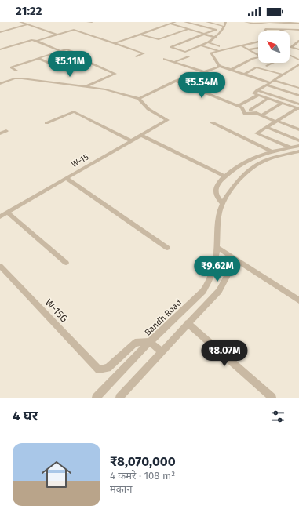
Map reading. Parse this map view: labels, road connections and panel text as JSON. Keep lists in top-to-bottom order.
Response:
{
  "streets": {
    "street": ["W-15", "W-15G", "Bandh Road"]
  },
  "crossings": [
    ["W-15G", "Bandh Road"]
  ],
  "north": "top left",
  "page": {
    "status": "21:22",
    "price": [
      "₹5.11M",
      "₹5.54M",
      "₹9.62M",
      "₹8.07M"
    ],
    "heading": "4 घर",
    "list": [
      {
        "name": "₹8,070,000",
        "note": "4 कमरे · 108 m² · मकान"
      }
    ]
  }
}
